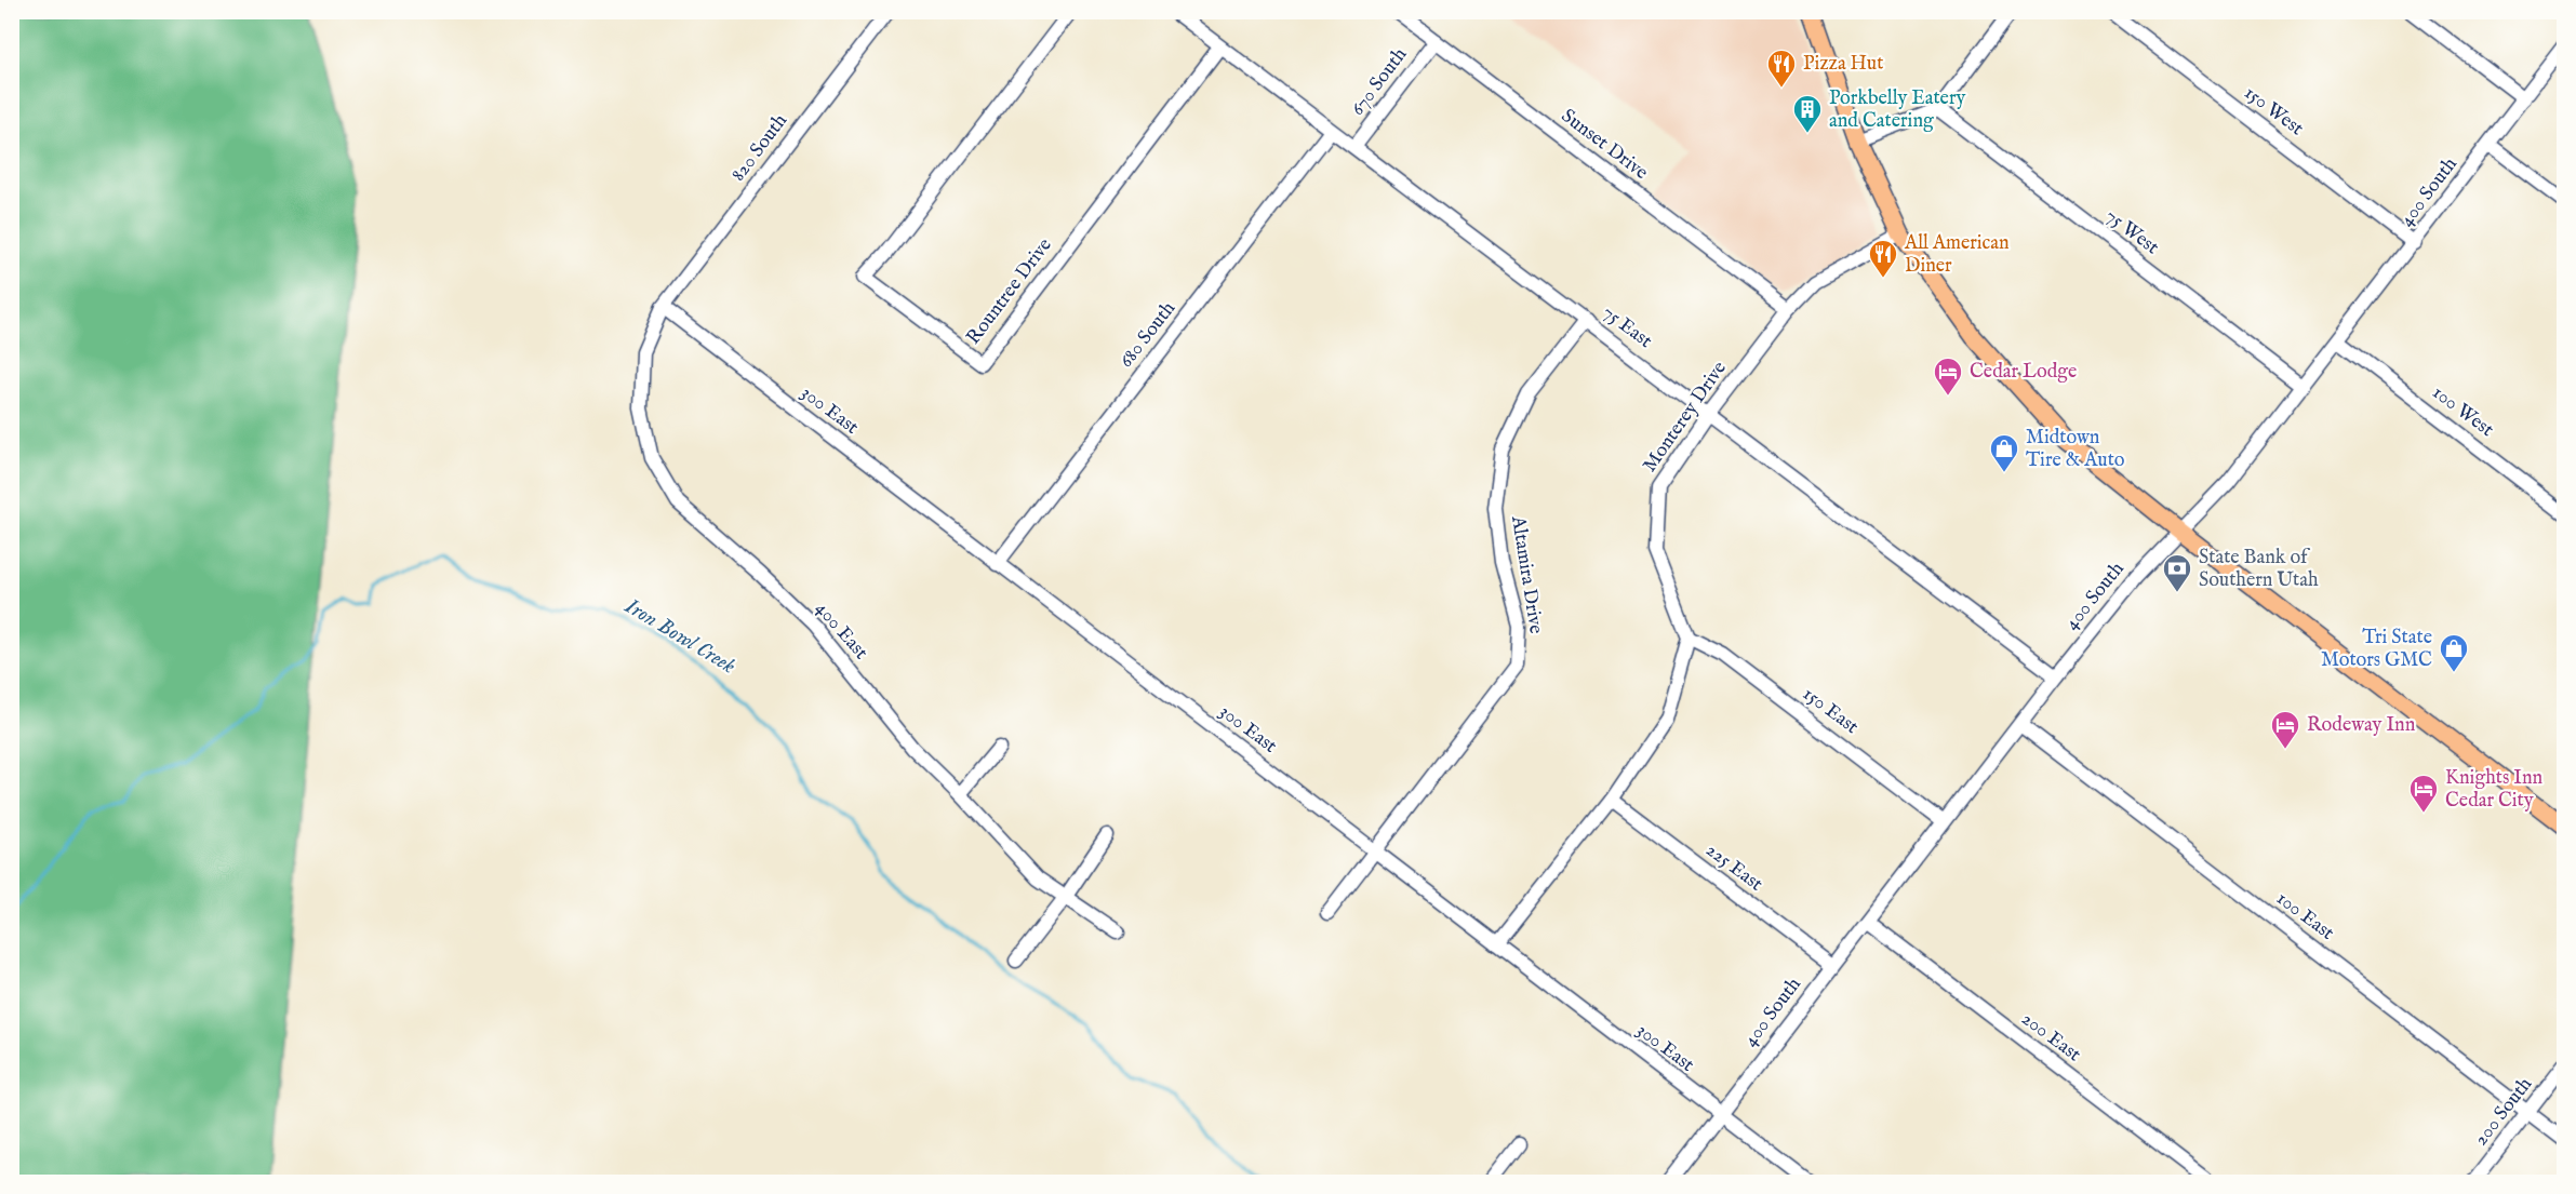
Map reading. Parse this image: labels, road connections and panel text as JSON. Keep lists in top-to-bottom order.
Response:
{
  "streets": {
    "street": [
      "670 South",
      "150 West",
      "Sunset Drive",
      "820 South",
      "400 South",
      "75 West",
      "Rountree Drive",
      "75 East",
      "680 South",
      "300 East",
      "100 West",
      "Monterey Drive",
      "Altamira Drive",
      "400 East",
      "150 East",
      "225 East",
      "100 East",
      "200 East",
      "200 South"
    ]
  },
  "crossings": [
    ["670 South", "Sunset Drive"],
    ["670 South", "75 East"],
    ["150 West", "400 South"],
    ["Sunset Drive", "Monterey Drive"],
    ["820 South", "300 East"],
    ["820 South", "400 East"],
    ["400 South", "75 West"],
    ["400 South", "75 East"],
    ["400 South", "300 East"],
    ["400 South", "100 West"],
    ["400 South", "150 East"],
    ["400 South", "225 East"],
    ["400 South", "100 East"],
    ["400 South", "200 East"],
    ["Rountree Drive", "75 East"],
    ["75 East", "680 South"],
    ["75 East", "Monterey Drive"],
    ["75 East", "Altamira Drive"],
    ["680 South", "300 East"],
    ["300 East", "Altamira Drive"],
    ["300 East", "400 East"],
    ["Monterey Drive", "150 East"],
    ["100 East", "200 South"]
  ],
  "water": ["Iron Bowl Creek"],
  "places": {
    "restaurant": ["Pizza Hut", "All American Diner"],
    "building": ["Porkbelly Eatery and Catering"],
    "hotel": ["Cedar Lodge", "Rodeway Inn", "Knights Inn Cedar City"],
    "shop": ["Midtown Tire & Auto", "Tri State Motors GMC"],
    "bank": ["State Bank of Southern Utah"]
  }
}
